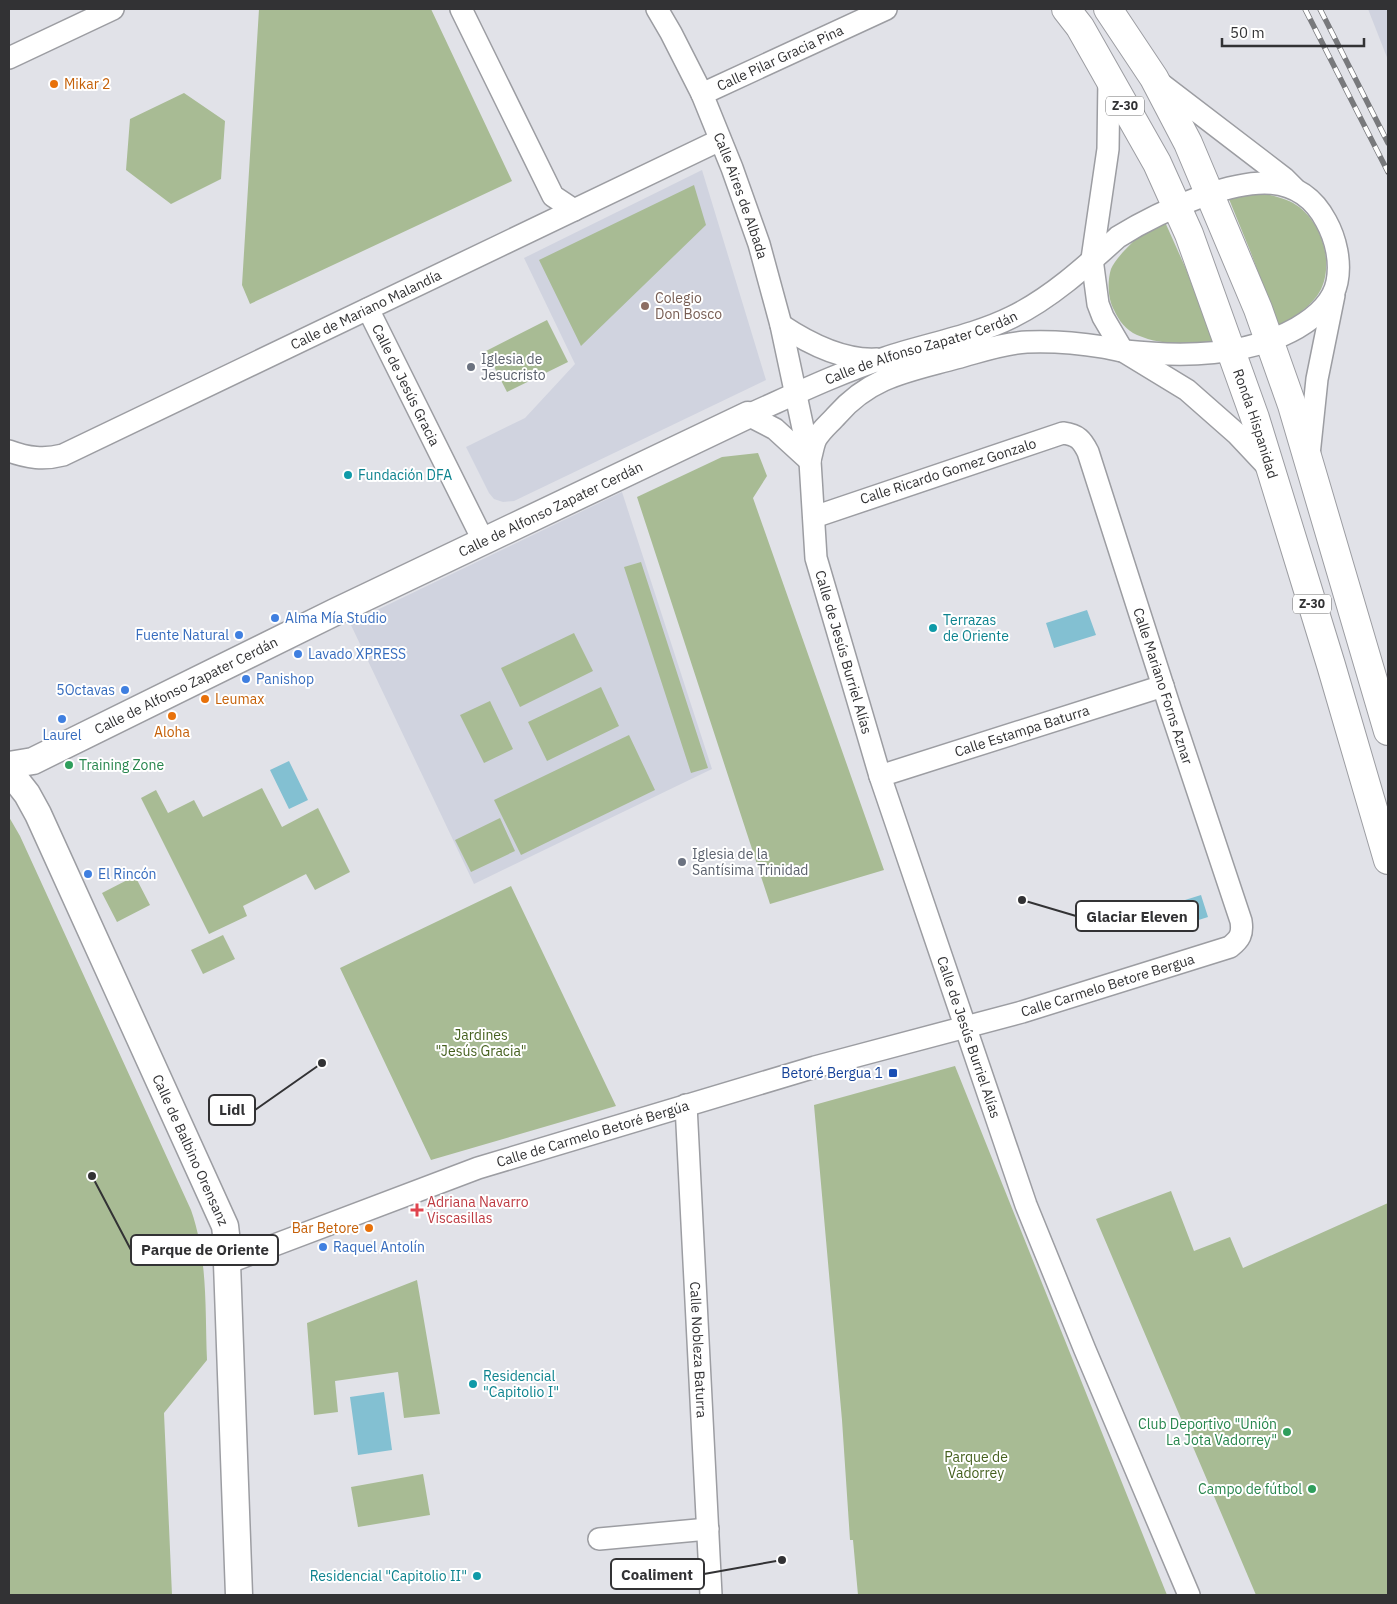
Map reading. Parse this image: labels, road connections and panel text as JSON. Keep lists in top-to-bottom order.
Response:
{
  "streets": {
    "highway": ["Z-30", "Ronda Hispanidad"],
    "street": [
      "Calle Pilar Gracia Pina",
      "Calle Aires de Albada",
      "Calle de Mariano Malandía",
      "Calle de Alfonso Zapater Cerdán",
      "Calle de Jesús Gracia",
      "Calle Ricardo Gomez Gonzalo",
      "Calle de Jesús Burriel Alías",
      "Calle Mariano Forns Aznar",
      "Calle Estampa Baturra",
      "Calle Carmelo Betore Bergua",
      "Calle de Carmelo Betoré Bergúa",
      "Calle de Balbino Orensanz",
      "Calle Nobleza Baturra"
    ]
  },
  "crossings": [
    ["Calle Pilar Gracia Pina", "Calle Aires de Albada"],
    ["Z-30", "Calle de Alfonso Zapater Cerdán"],
    ["Calle Aires de Albada", "Calle de Mariano Malandía"],
    ["Calle Aires de Albada", "Calle de Alfonso Zapater Cerdán"],
    ["Calle Aires de Albada", "Calle de Jesús Burriel Alías"],
    ["Calle de Mariano Malandía", "Calle de Jesús Gracia"],
    ["Calle de Alfonso Zapater Cerdán", "Calle de Jesús Gracia"],
    ["Calle de Alfonso Zapater Cerdán", "Ronda Hispanidad"],
    ["Calle de Alfonso Zapater Cerdán", "Calle de Jesús Burriel Alías"],
    ["Calle Ricardo Gomez Gonzalo", "Calle de Jesús Burriel Alías"],
    ["Calle Ricardo Gomez Gonzalo", "Calle Mariano Forns Aznar"],
    ["Calle de Jesús Burriel Alías", "Calle Estampa Baturra"],
    ["Calle de Jesús Burriel Alías", "Calle Carmelo Betore Bergua"],
    ["Calle de Jesús Burriel Alías", "Calle de Carmelo Betoré Bergúa"],
    ["Calle Mariano Forns Aznar", "Calle Estampa Baturra"],
    ["Calle Mariano Forns Aznar", "Calle Carmelo Betore Bergua"],
    ["Calle Carmelo Betore Bergua", "Calle de Carmelo Betoré Bergúa"],
    ["Calle de Carmelo Betoré Bergúa", "Calle de Balbino Orensanz"],
    ["Calle de Carmelo Betoré Bergúa", "Calle Nobleza Baturra"]
  ],
  "parks": ["Jardines \"Jesús Gracia\"", "Parque de Vadorrey"],
  "places": {
    "other": [
      "Mikar 2",
      "Colegio Don Bosco",
      "Iglesia de Jesucristo",
      "Fundación DFA",
      "Alma Mía Studio",
      "Terrazas de Oriente",
      "Fuente Natural",
      "Lavado XPRESS",
      "Panishop",
      "5Octavas",
      "Leumax",
      "Aloha",
      "Laurel",
      "Training Zone",
      "Iglesia de la Santísima Trinidad",
      "El Rincón",
      "Glaciar Eleven",
      "Lidl",
      "Parque de Oriente",
      "Bar Betore",
      "Raquel Antolín",
      "Residencial \"Capitolio I\"",
      "Club Deportivo \"Unión La Jota Vadorrey\"",
      "Campo de fútbol",
      "Coaliment",
      "Residencial \"Capitolio II\""
    ],
    "transit": ["Betoré Bergua 1"],
    "health": ["Adriana Navarro Viscasillas"]
  },
  "scale_bar": "50 m"
}
